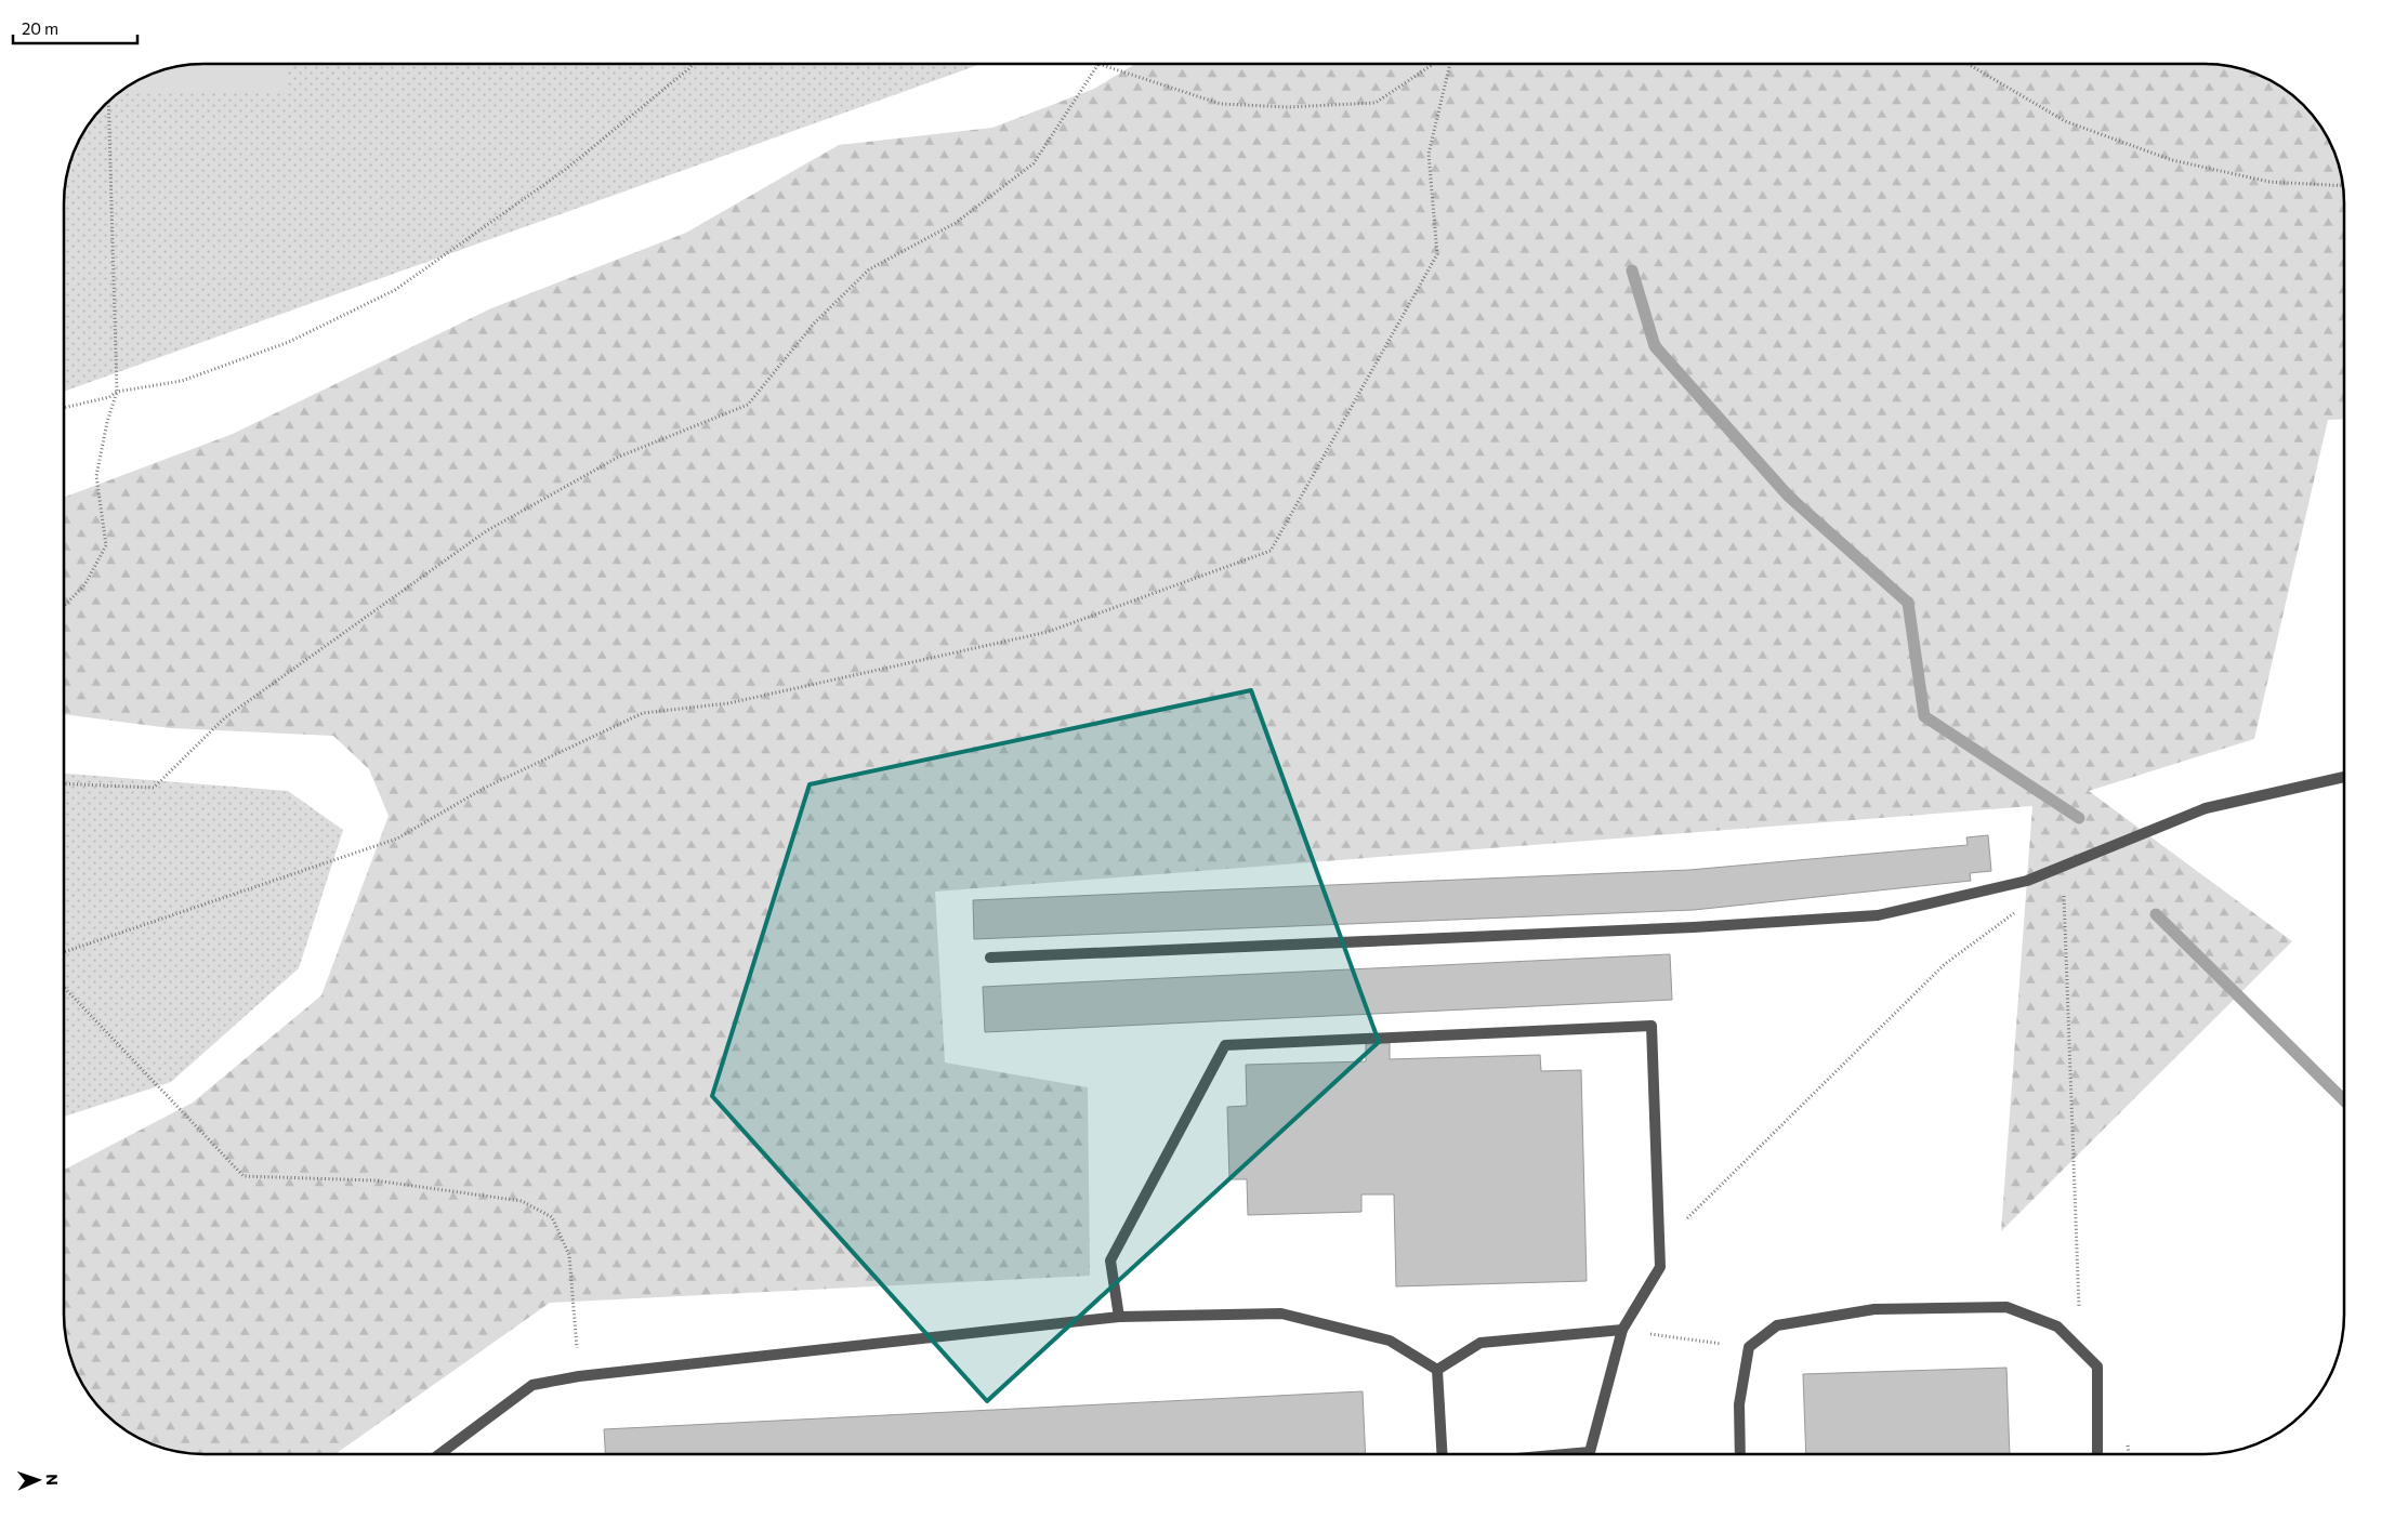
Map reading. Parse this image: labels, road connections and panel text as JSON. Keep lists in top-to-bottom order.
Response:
{
  "scale_bar": "20 m",
  "north": "right"
}
